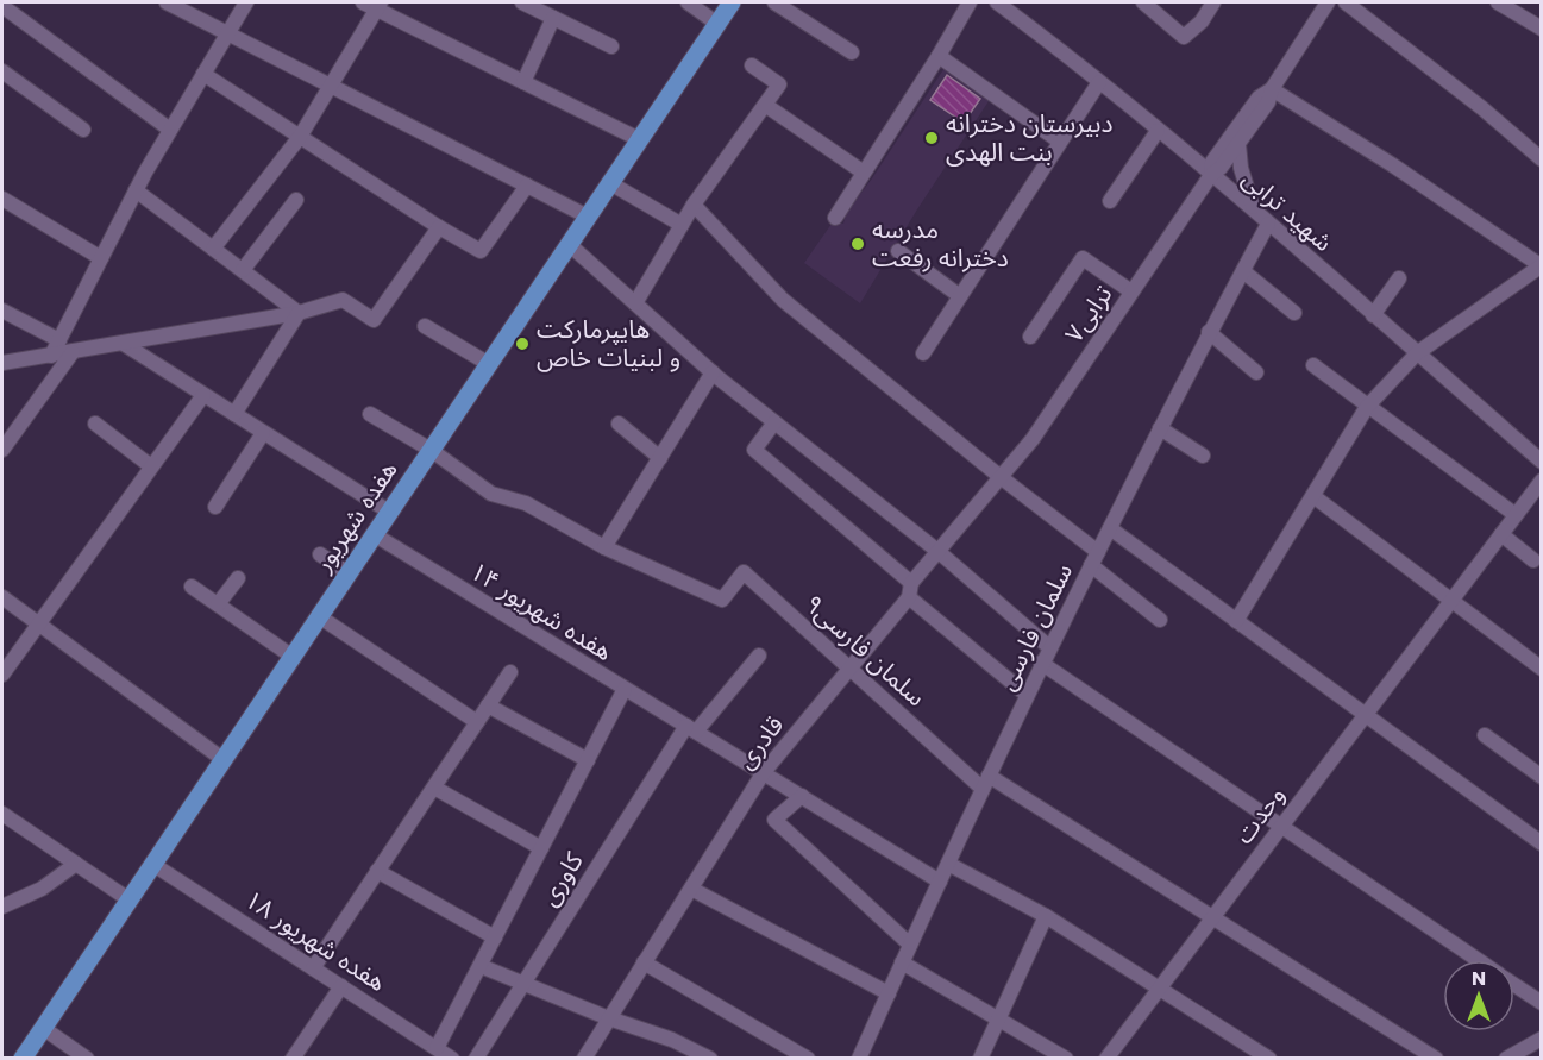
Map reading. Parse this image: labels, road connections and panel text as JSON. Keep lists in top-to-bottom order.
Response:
{
  "streets": {
    "main road": ["هفده شهریور"],
    "street": [
      "شهید ترابی",
      "ترابی۷",
      "هفده شهریور ۱۴",
      "سلمان فارسی",
      "سلمان فارسی۹",
      "قادری",
      "وحدت",
      "کاوری",
      "هفده شهریور ۱۸"
    ]
  },
  "crossings": [
    ["شهید ترابی", "ترابی۷"],
    ["شهید ترابی", "سلمان فارسی"],
    ["ترابی۷", "قادری"],
    ["هفده شهریور", "هفده شهریور ۱۴"],
    ["هفده شهریور", "هفده شهریور ۱۸"],
    ["هفده شهریور ۱۴", "سلمان فارسی"],
    ["هفده شهریور ۱۴", "قادری"],
    ["هفده شهریور ۱۴", "کاوری"],
    ["سلمان فارسی", "سلمان فارسی۹"],
    ["سلمان فارسی۹", "قادری"],
    ["سلمان فارسی۹", "وحدت"]
  ],
  "places": ["دبیرستان دخترانه بنت الهدی", "مدرسه دخترانه رفعت", "هایپرمارکت و لبنیات خاص"],
  "north": "top"
}
